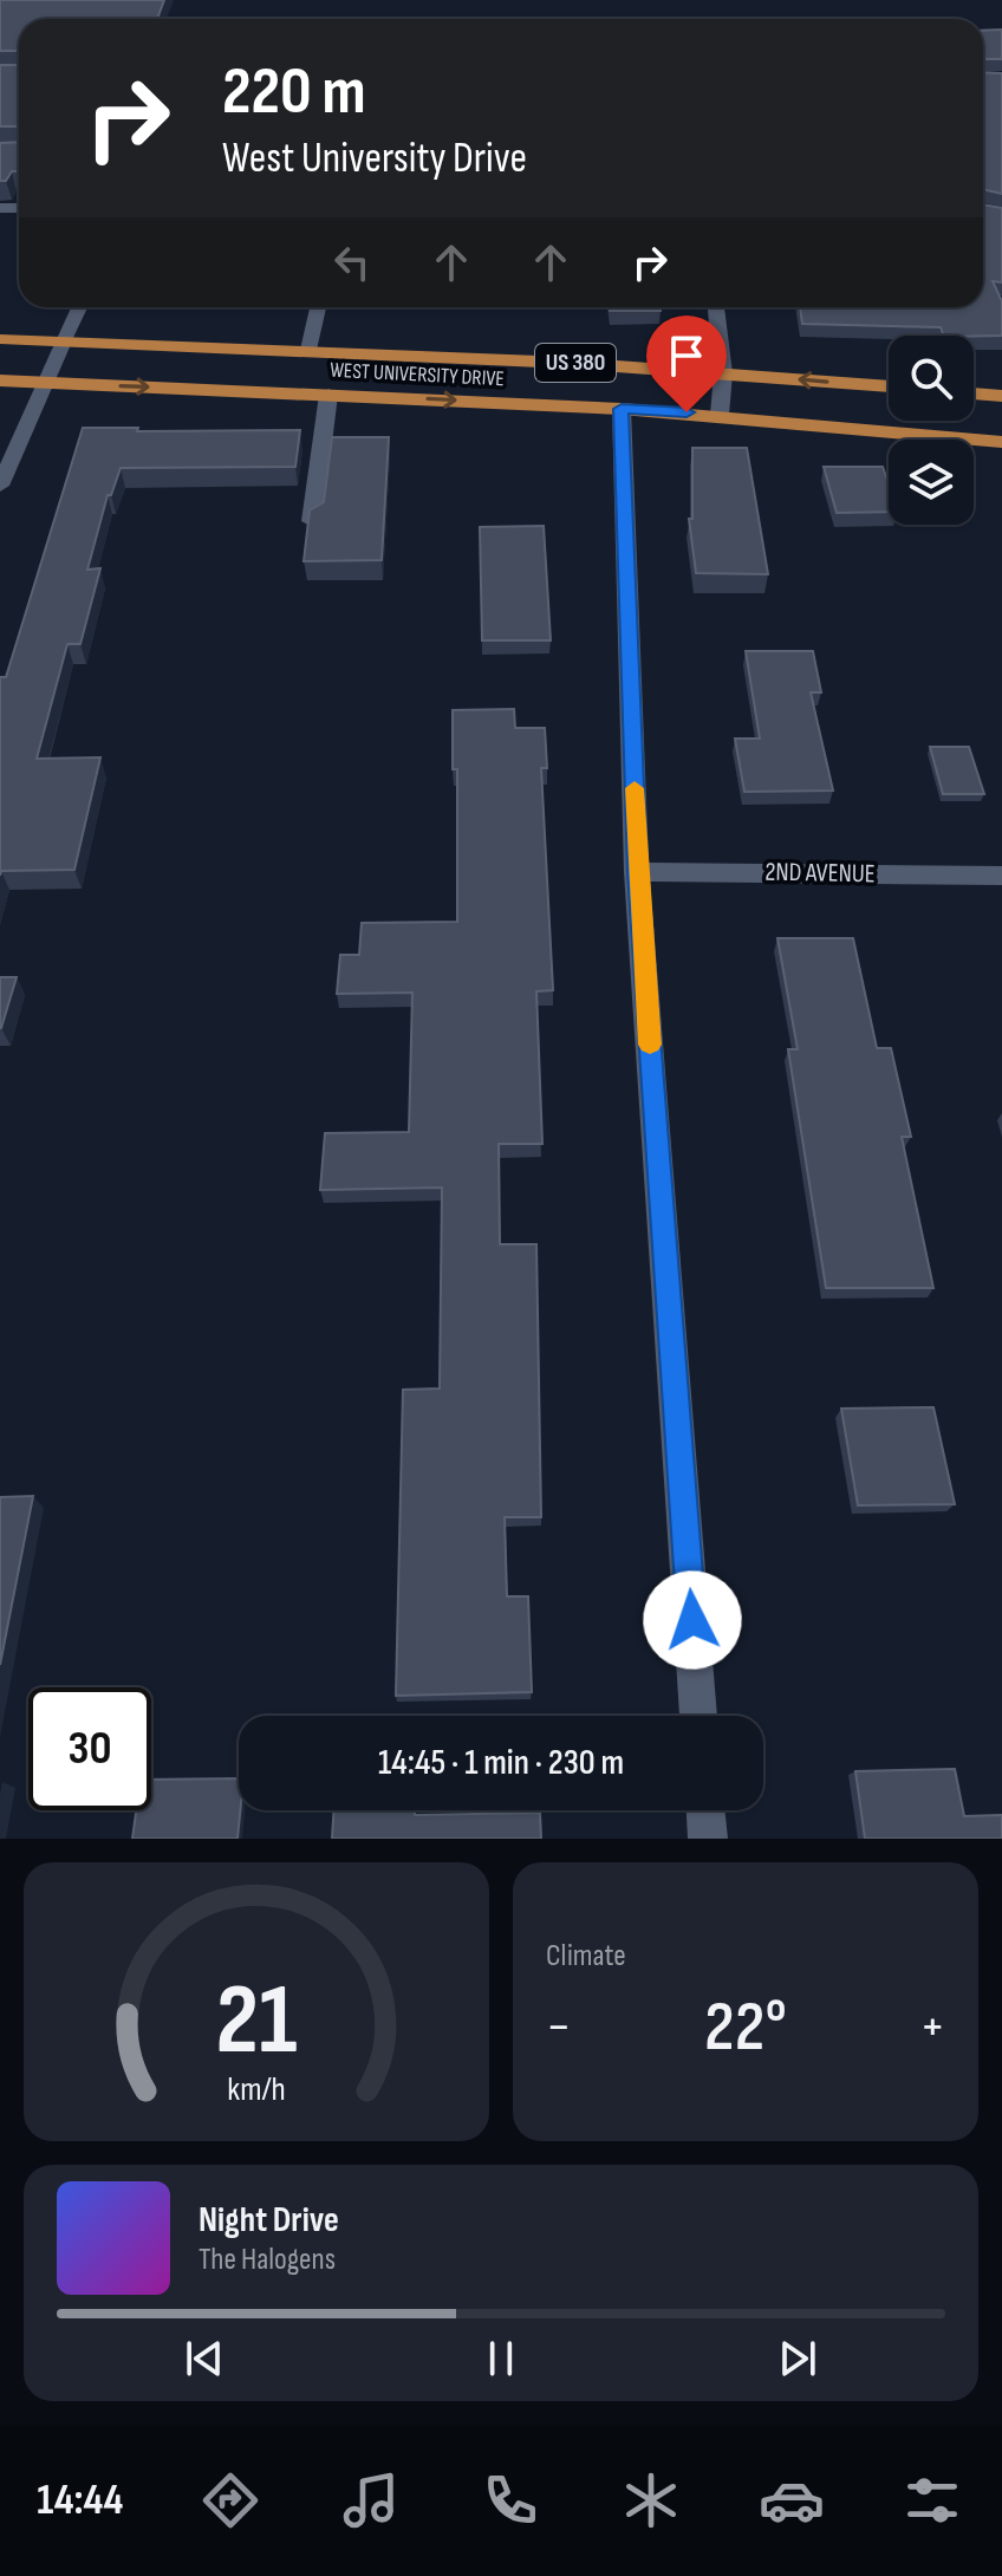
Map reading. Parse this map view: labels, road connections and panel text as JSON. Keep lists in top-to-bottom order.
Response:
{
  "streets": {
    "highway": ["US 380", "WEST UNIVERSITY DRIVE"],
    "street": ["2ND AVENUE"]
  },
  "page": {
    "turn": ["220 m", "West University Drive"],
    "limit": "30",
    "trip": "14:45 · 1 min · 230 m",
    "tile": "Climate",
    "heat": ["−", "22°", "+"],
    "song": ["Night Drive", "The Halogens"],
    "tabs": "14:44",
    "gauge": ["21", "km/h"]
  }
}
